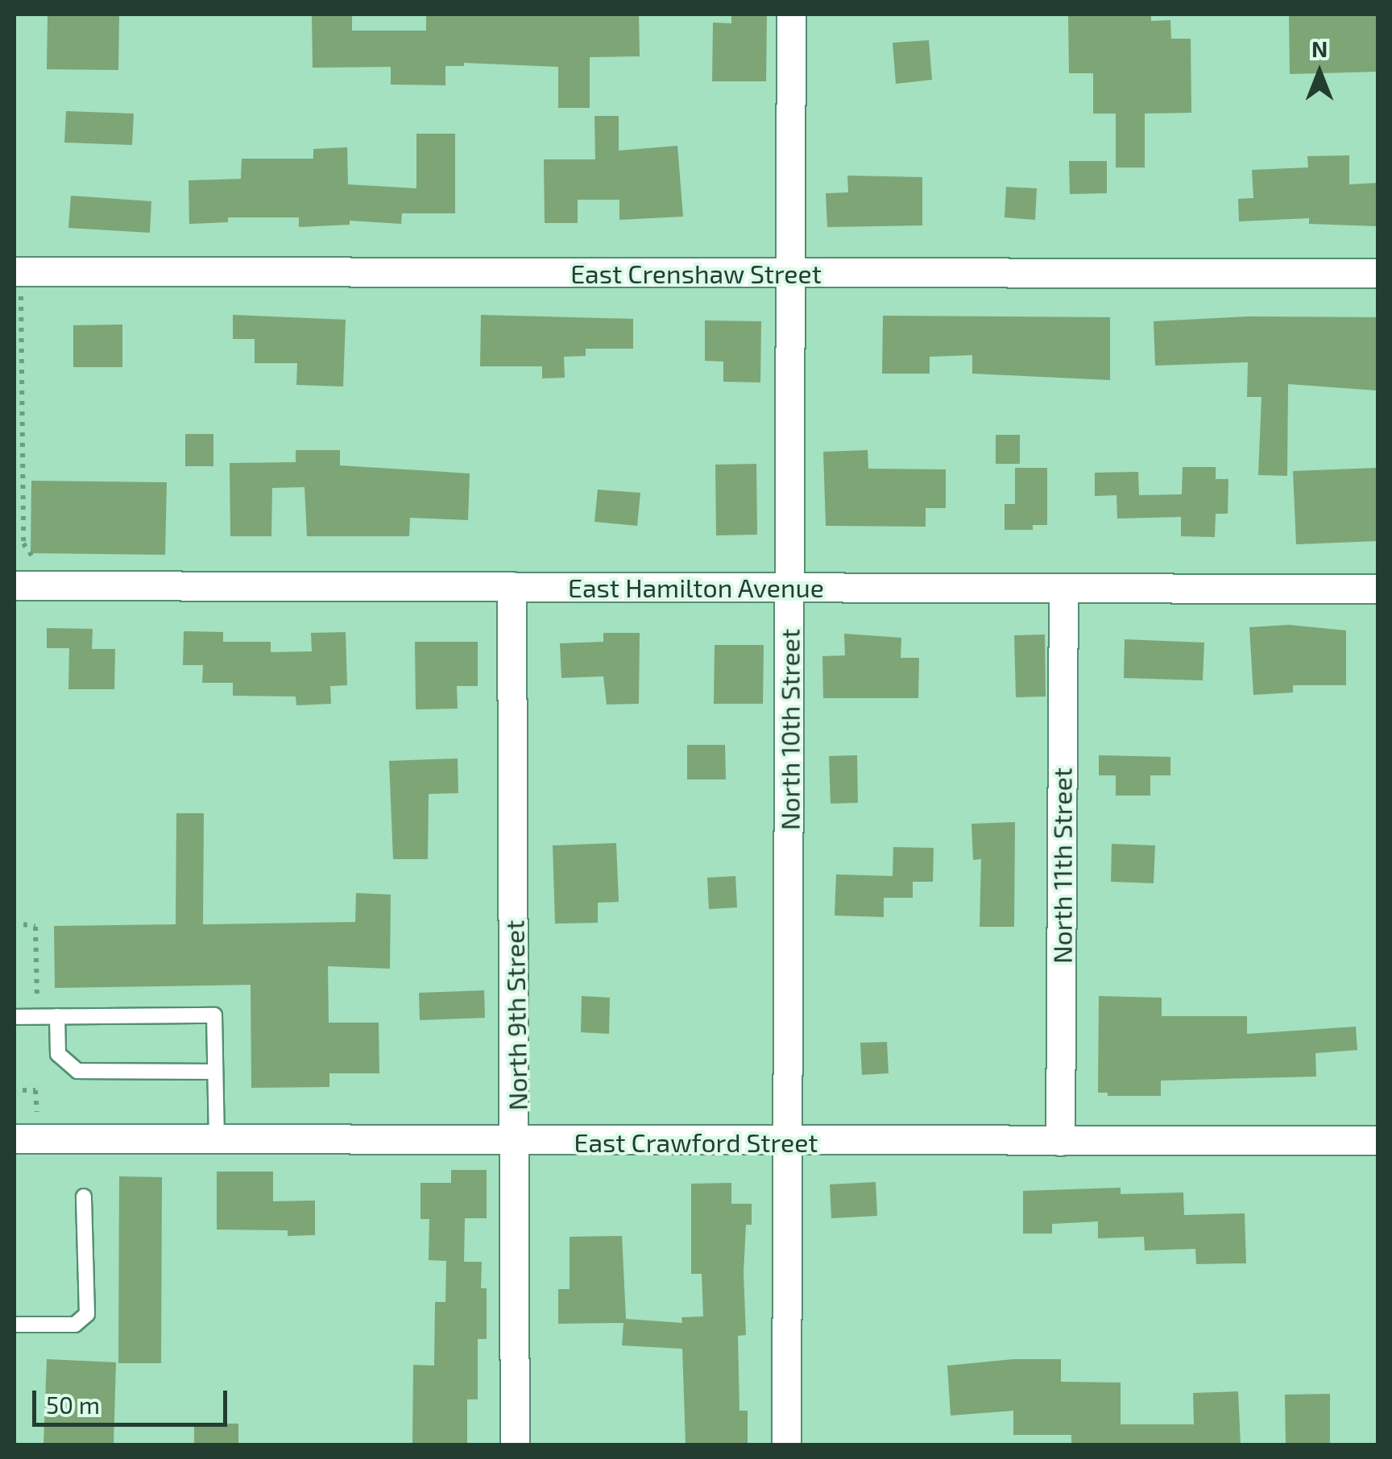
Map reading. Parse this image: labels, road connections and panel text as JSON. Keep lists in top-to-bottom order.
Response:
{
  "streets": {
    "street": [
      "East Crenshaw Street",
      "East Hamilton Avenue",
      "North 10th Street",
      "North 11th Street",
      "North 9th Street",
      "East Crawford Street"
    ]
  },
  "crossings": [
    ["East Crenshaw Street", "North 10th Street"],
    ["East Hamilton Avenue", "North 10th Street"],
    ["East Hamilton Avenue", "North 11th Street"],
    ["East Hamilton Avenue", "North 9th Street"],
    ["North 10th Street", "East Crawford Street"],
    ["North 11th Street", "East Crawford Street"],
    ["North 9th Street", "East Crawford Street"]
  ],
  "scale_bar": "50 m",
  "north": "top"
}
